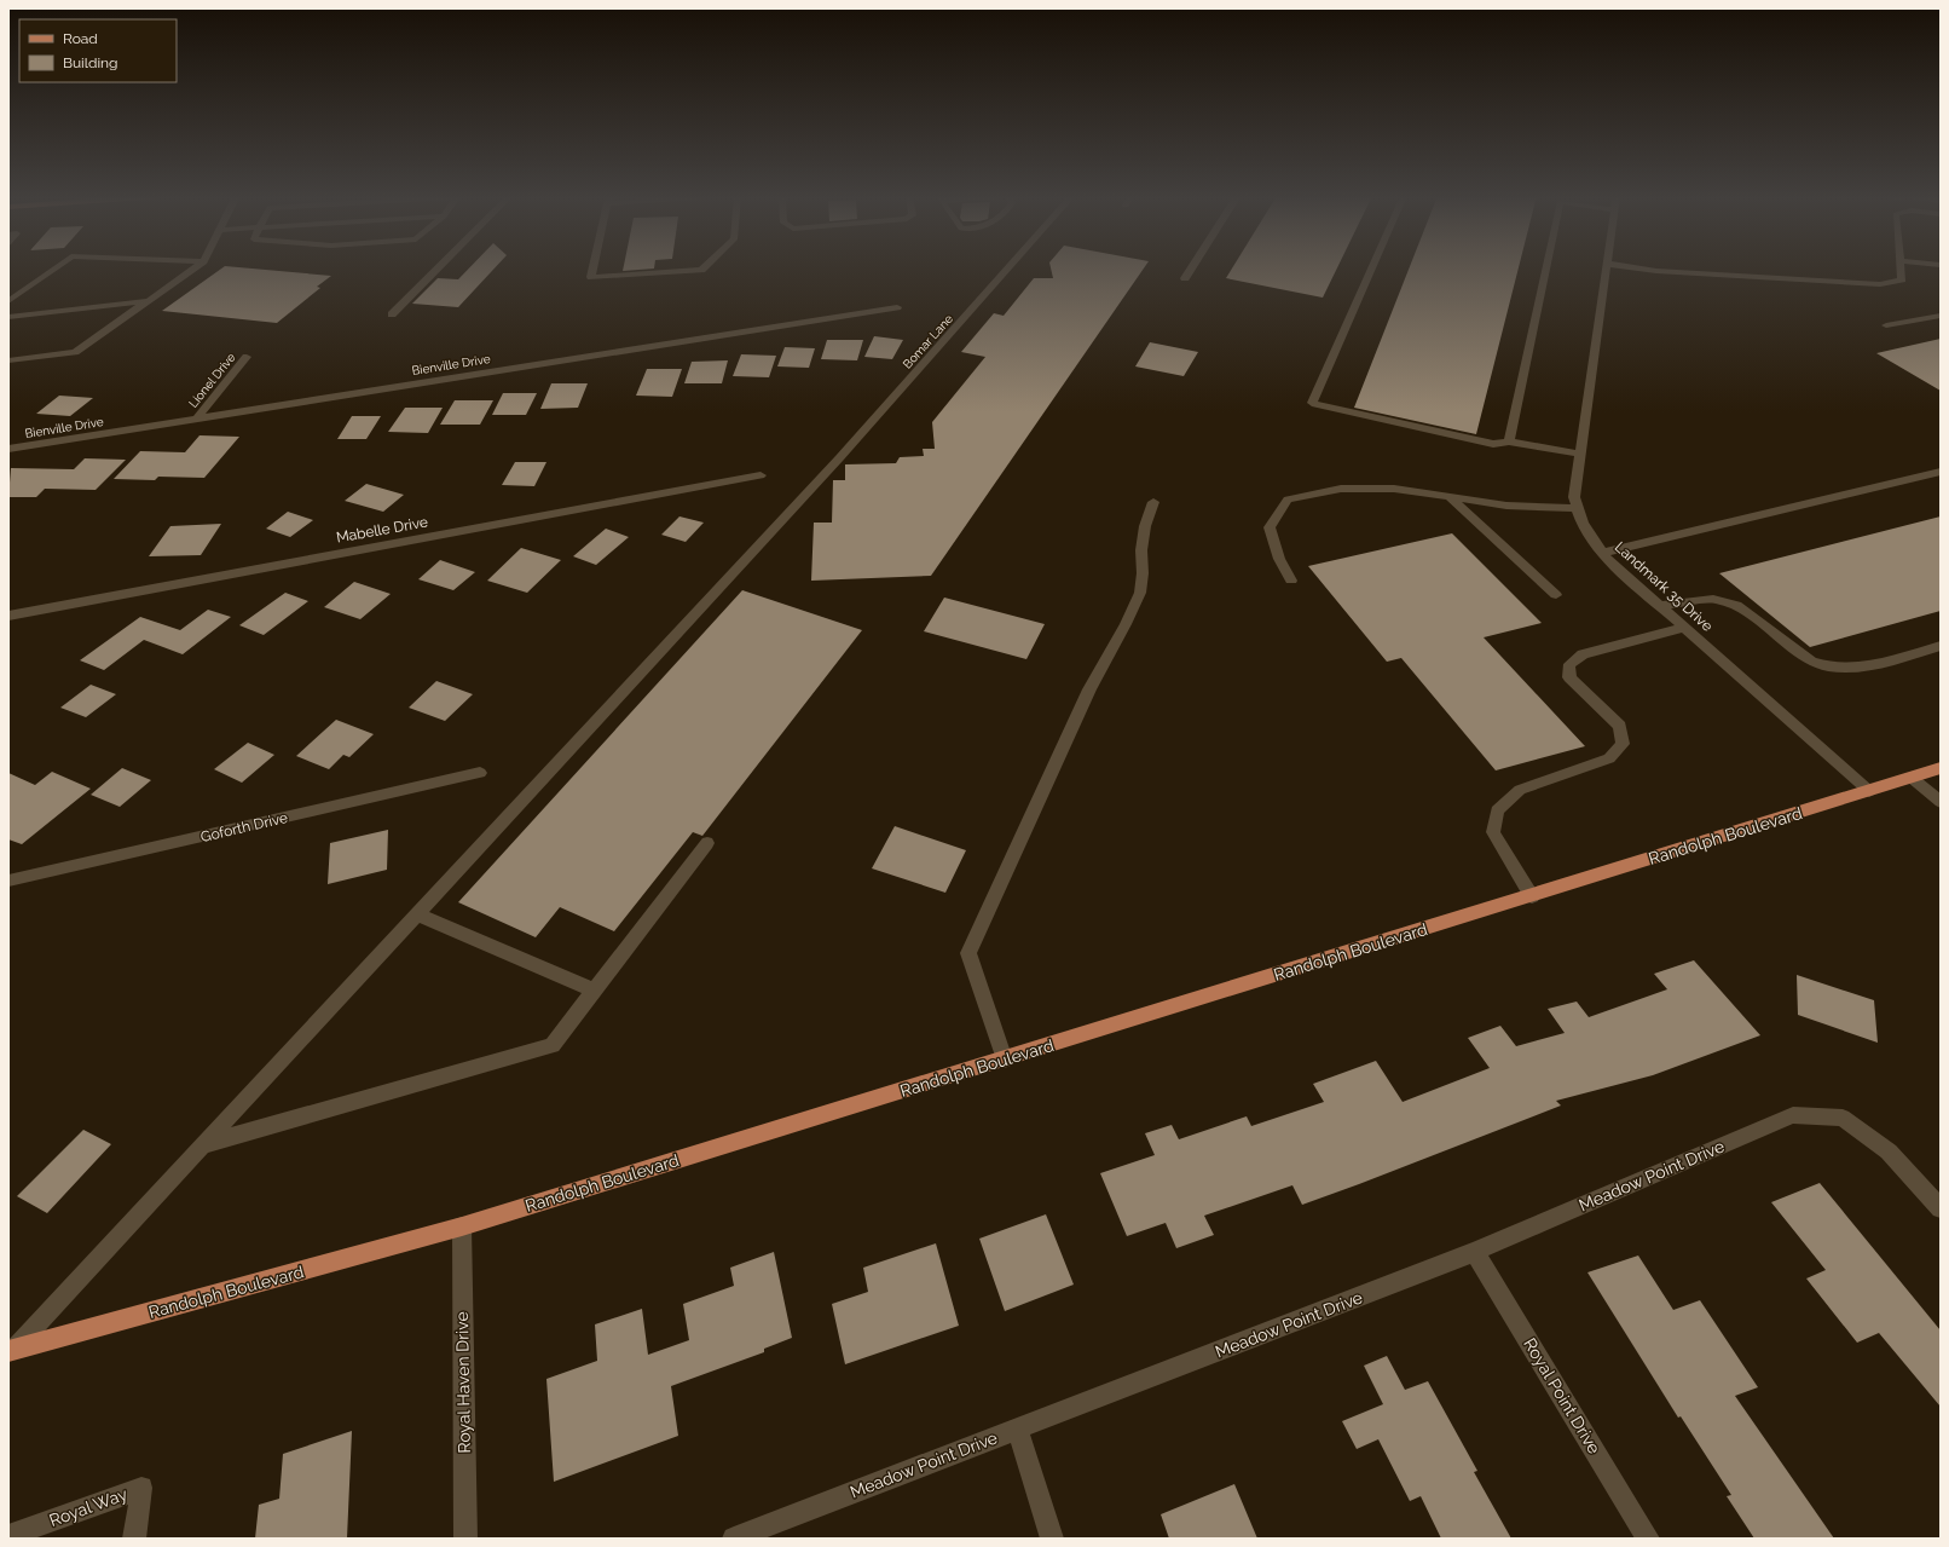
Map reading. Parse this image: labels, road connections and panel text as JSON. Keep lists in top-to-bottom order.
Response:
{
  "streets": {
    "main road": ["Randolph Boulevard"],
    "street": [
      "Bomar Lane",
      "Bienville Drive",
      "Lionel Drive",
      "Mabelle Drive",
      "Landmark 35 Drive",
      "Goforth Drive",
      "Meadow Point Drive",
      "Royal Haven Drive",
      "Royal Point Drive",
      "Royal Way"
    ]
  },
  "crossings": [
    ["Bomar Lane", "Randolph Boulevard"],
    ["Bienville Drive", "Lionel Drive"],
    ["Landmark 35 Drive", "Randolph Boulevard"],
    ["Randolph Boulevard", "Royal Haven Drive"],
    ["Meadow Point Drive", "Royal Point Drive"]
  ],
  "legend": ["Road", "Building"]
}
